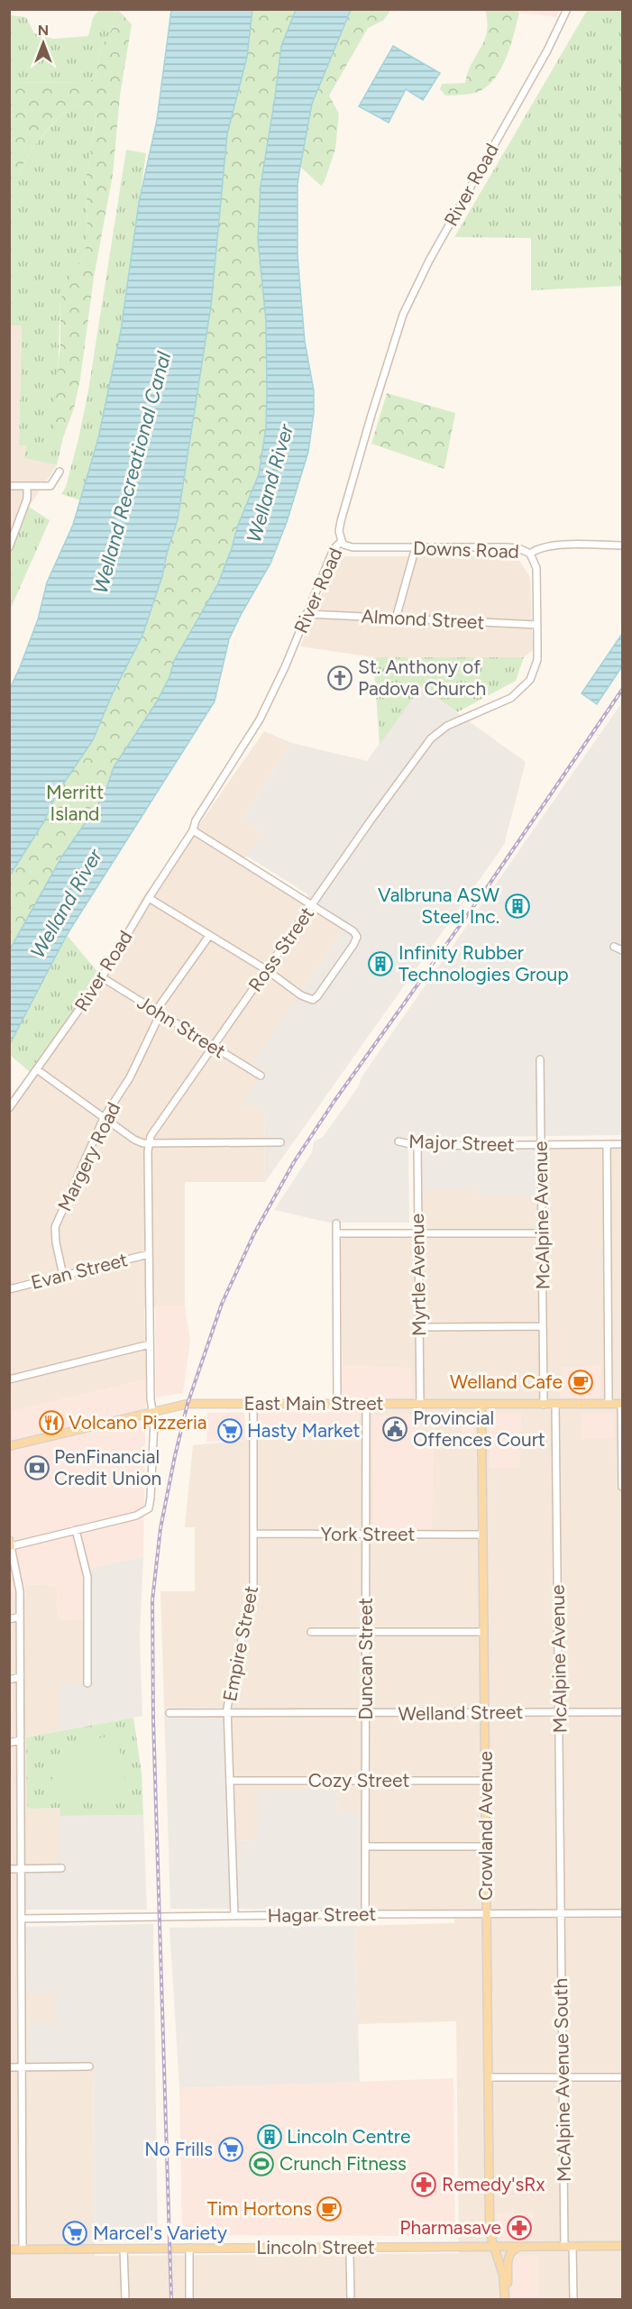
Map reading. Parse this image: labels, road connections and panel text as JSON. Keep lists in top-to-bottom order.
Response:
{
  "streets": {
    "main road": ["East Main Street", "Crowland Avenue", "Lincoln Street"],
    "street": [
      "River Road",
      "Downs Road",
      "Almond Street",
      "Ross Street",
      "John Street",
      "Major Street",
      "Margery Road",
      "McAlpine Avenue",
      "Evan Street",
      "Myrtle Avenue",
      "York Street",
      "Empire Street",
      "Duncan Street",
      "Welland Street",
      "Cozy Street",
      "Hagar Street",
      "McAlpine Avenue South"
    ]
  },
  "crossings": [
    ["River Road", "Downs Road"],
    ["River Road", "Almond Street"],
    ["River Road", "John Street"],
    ["Downs Road", "Ross Street"],
    ["Almond Street", "Ross Street"],
    ["Ross Street", "John Street"],
    ["Ross Street", "Evan Street"],
    ["Ross Street", "East Main Street"],
    ["John Street", "Margery Road"],
    ["Major Street", "McAlpine Avenue"],
    ["Major Street", "Myrtle Avenue"],
    ["Margery Road", "Evan Street"],
    ["McAlpine Avenue", "East Main Street"],
    ["McAlpine Avenue", "Welland Street"],
    ["McAlpine Avenue", "Hagar Street"],
    ["McAlpine Avenue", "McAlpine Avenue South"],
    ["Myrtle Avenue", "East Main Street"],
    ["East Main Street", "Empire Street"],
    ["East Main Street", "Duncan Street"],
    ["East Main Street", "Crowland Avenue"],
    ["York Street", "Empire Street"],
    ["York Street", "Duncan Street"],
    ["York Street", "Crowland Avenue"],
    ["Empire Street", "Welland Street"],
    ["Empire Street", "Cozy Street"],
    ["Empire Street", "Hagar Street"],
    ["Duncan Street", "Welland Street"],
    ["Duncan Street", "Cozy Street"],
    ["Duncan Street", "Hagar Street"],
    ["Welland Street", "Crowland Avenue"],
    ["Cozy Street", "Crowland Avenue"],
    ["Crowland Avenue", "Hagar Street"],
    ["Crowland Avenue", "Lincoln Street"],
    ["Hagar Street", "McAlpine Avenue South"],
    ["McAlpine Avenue South", "Lincoln Street"]
  ],
  "water": ["Welland Recreational Canal", "Welland River"],
  "parks": ["Merritt Island"],
  "places": {
    "church": ["St. Anthony of Padova Church"],
    "building": ["Valbruna ASW Steel Inc.", "Infinity Rubber Technologies Group", "Lincoln Centre"],
    "cafe": ["Welland Cafe", "Tim Hortons"],
    "restaurant": ["Volcano Pizzeria"],
    "public building": ["Provincial Offences Court"],
    "supermarket": ["Hasty Market", "No Frills", "Marcel's Variety"],
    "bank": ["PenFinancial Credit Union"],
    "sports": ["Crunch Fitness"],
    "pharmacy": ["Remedy'sRx", "Pharmasave"]
  },
  "north": "top"
}
